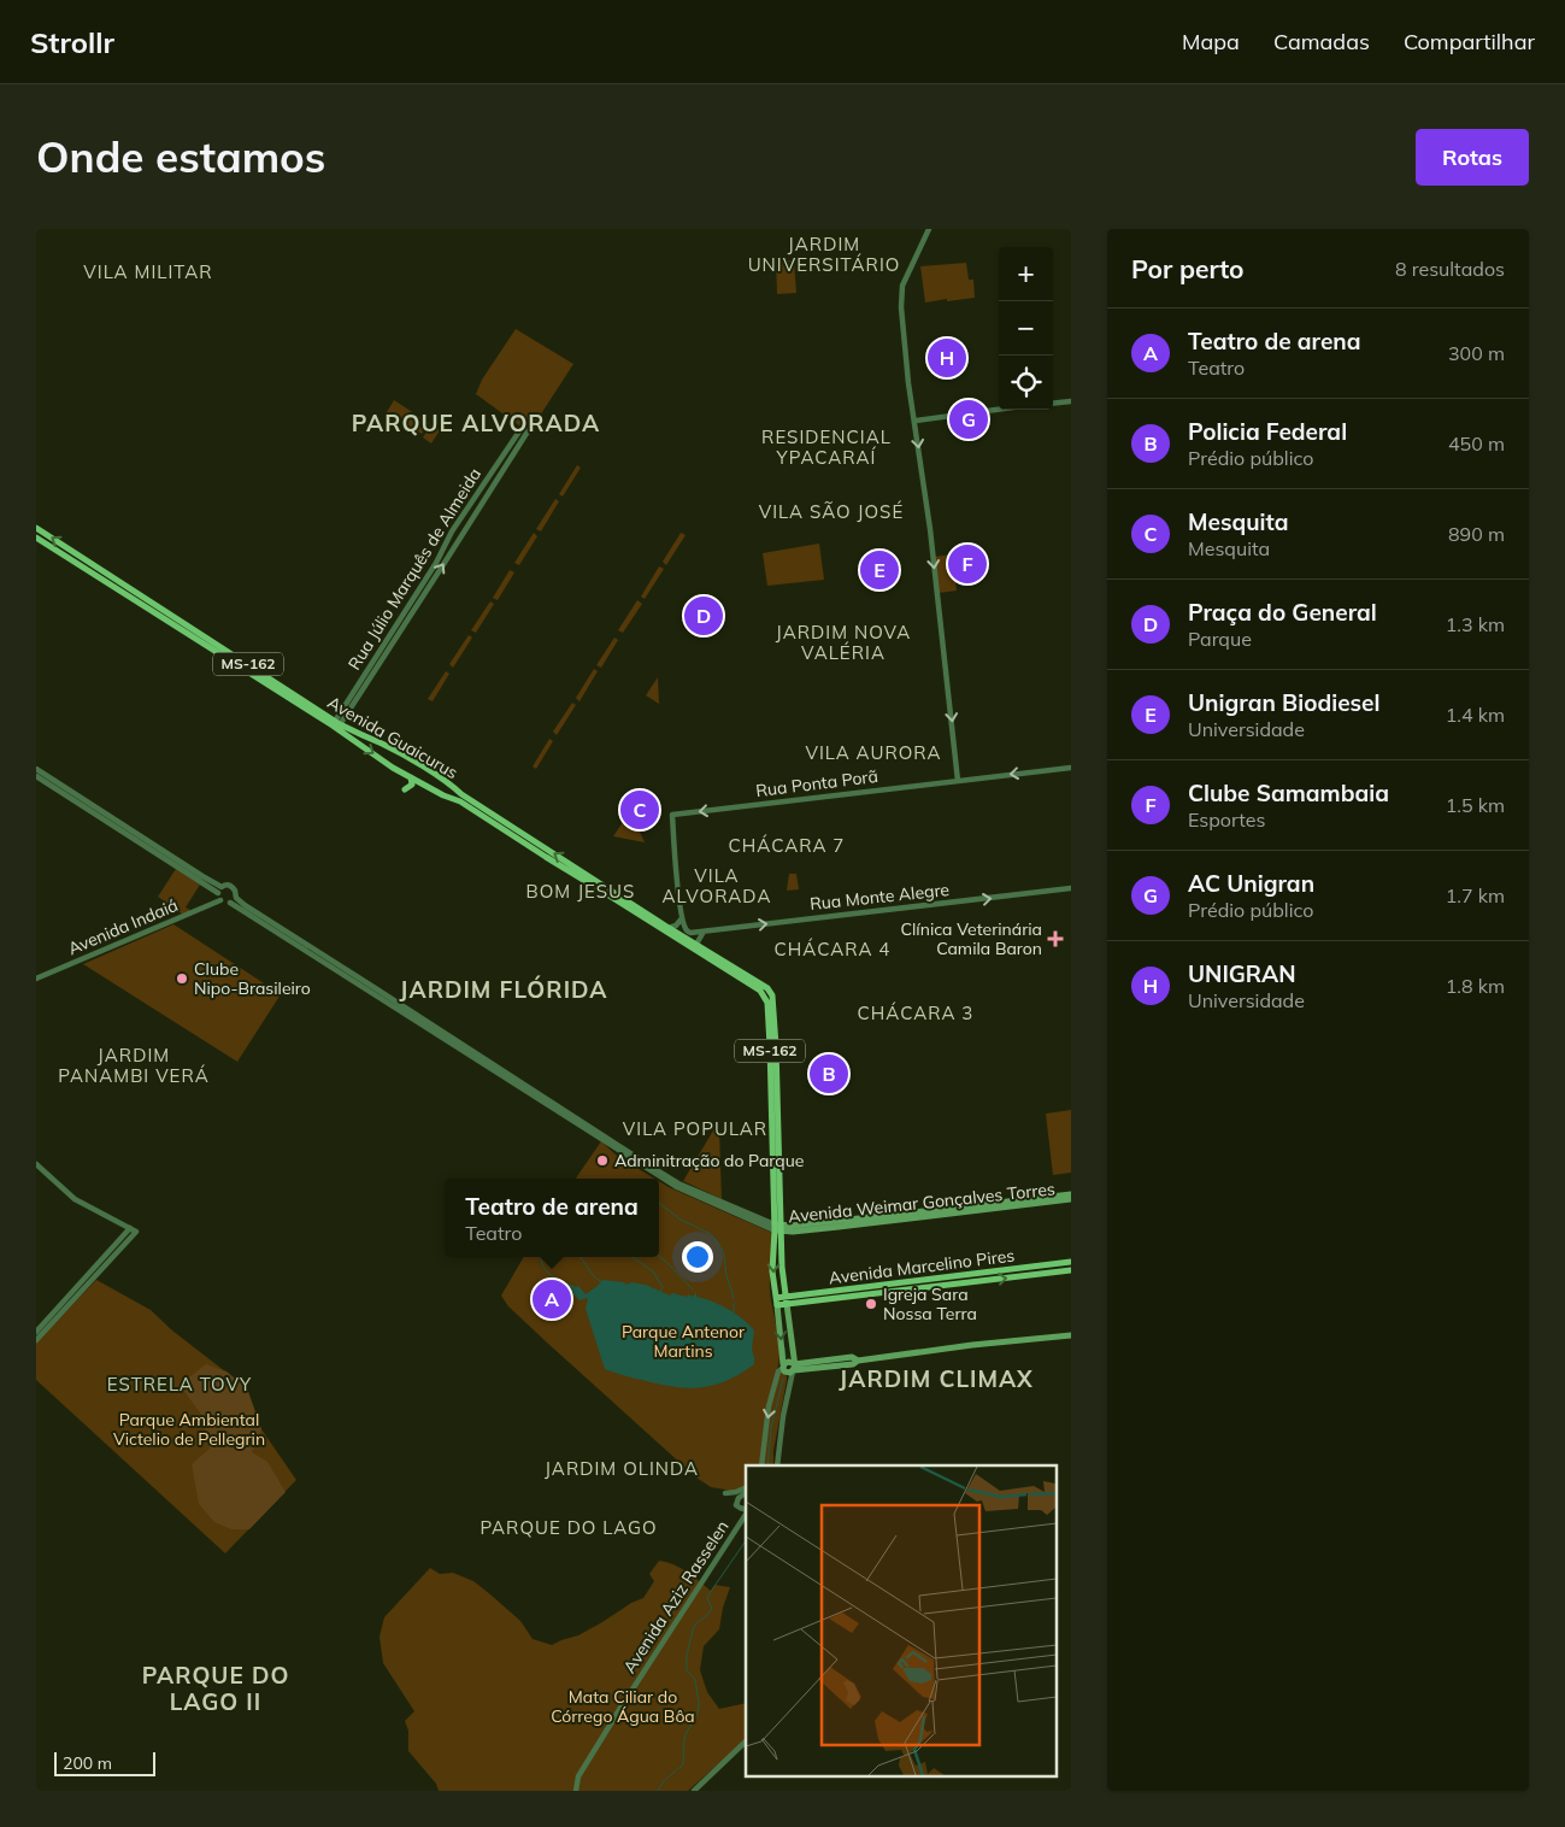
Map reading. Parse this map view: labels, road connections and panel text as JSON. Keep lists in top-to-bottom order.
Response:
{
  "streets": {
    "main road": [
      "MS-162",
      "Avenida Guaicurus",
      "Avenida Weimar Gonçalves Torres",
      "Avenida Marcelino Pires"
    ],
    "street": [
      "Rua Júlio Marquês de Almeida",
      "Rua Ponta Porã",
      "Rua Monte Alegre",
      "Avenida Indaiá",
      "Avenida Aziz Rasselen"
    ]
  },
  "crossings": [
    ["Rua Júlio Marquês de Almeida", "Avenida Guaicurus"],
    ["MS-162", "Avenida Guaicurus"],
    ["MS-162", "Avenida Weimar Gonçalves Torres"],
    ["MS-162", "Avenida Marcelino Pires"],
    ["Avenida Guaicurus", "Avenida Weimar Gonçalves Torres"]
  ],
  "one_way": ["Rua Ponta Porã", "Rua Monte Alegre"],
  "districts": [
    "JARDIM UNIVERSITÁRIO",
    "VILA MILITAR",
    "PARQUE ALVORADA",
    "RESIDENCIAL YPACARAÍ",
    "VILA SÃO JOSÉ",
    "JARDIM NOVA VALÉRIA",
    "VILA AURORA",
    "CHÁCARA 7",
    "VILA ALVORADA",
    "BOM JESUS",
    "CHÁCARA 4",
    "JARDIM FLÓRIDA",
    "CHÁCARA 3",
    "JARDIM PANAMBI VERÁ",
    "VILA POPULAR",
    "JARDIM CLIMAX",
    "ESTRELA TOVY",
    "JARDIM OLINDA",
    "PARQUE DO LAGO",
    "PARQUE DO LAGO II"
  ],
  "parks": ["Parque Antenor Martins", "Parque Ambiental Victelio de Pellegrin", "Mata Ciliar do Córrego Água Bôa"],
  "places": {
    "health": ["Clínica Veterinária Camila Baron"],
    "other": ["Clube Nipo-Brasileiro", "Adminitração do Parque", "Igreja Sara Nossa Terra"]
  },
  "scale_bar": "200 m",
  "page": {
    "header": "Strollr",
    "nav": ["Mapa", "Camadas", "Compartilhar"],
    "buttons": "Rotas",
    "title": "Onde estamos",
    "heading": ["Por perto", "8 resultados"],
    "map_buttons": ["+", "−"],
    "list": [
      {
        "mark": "A",
        "name": "Teatro de arena",
        "note": "Teatro",
        "value": "300 m"
      },
      {
        "mark": "B",
        "name": "Policia Federal",
        "note": "Prédio público",
        "value": "450 m"
      },
      {
        "mark": "C",
        "name": "Mesquita",
        "note": "Mesquita",
        "value": "890 m"
      },
      {
        "mark": "D",
        "name": "Praça do General",
        "note": "Parque",
        "value": "1.3 km"
      },
      {
        "mark": "E",
        "name": "Unigran Biodiesel",
        "note": "Universidade",
        "value": "1.4 km"
      },
      {
        "mark": "F",
        "name": "Clube Samambaia",
        "note": "Esportes",
        "value": "1.5 km"
      },
      {
        "mark": "G",
        "name": "AC Unigran",
        "note": "Prédio público",
        "value": "1.7 km"
      },
      {
        "mark": "H",
        "name": "UNIGRAN",
        "note": "Universidade",
        "value": "1.8 km"
      }
    ],
    "pins": [
      "H",
      "G",
      "F",
      "E",
      "D",
      "C",
      "B",
      "A"
    ],
    "popup": ["Teatro de arena", "Teatro"],
    "scale": "200 m"
  }
}
